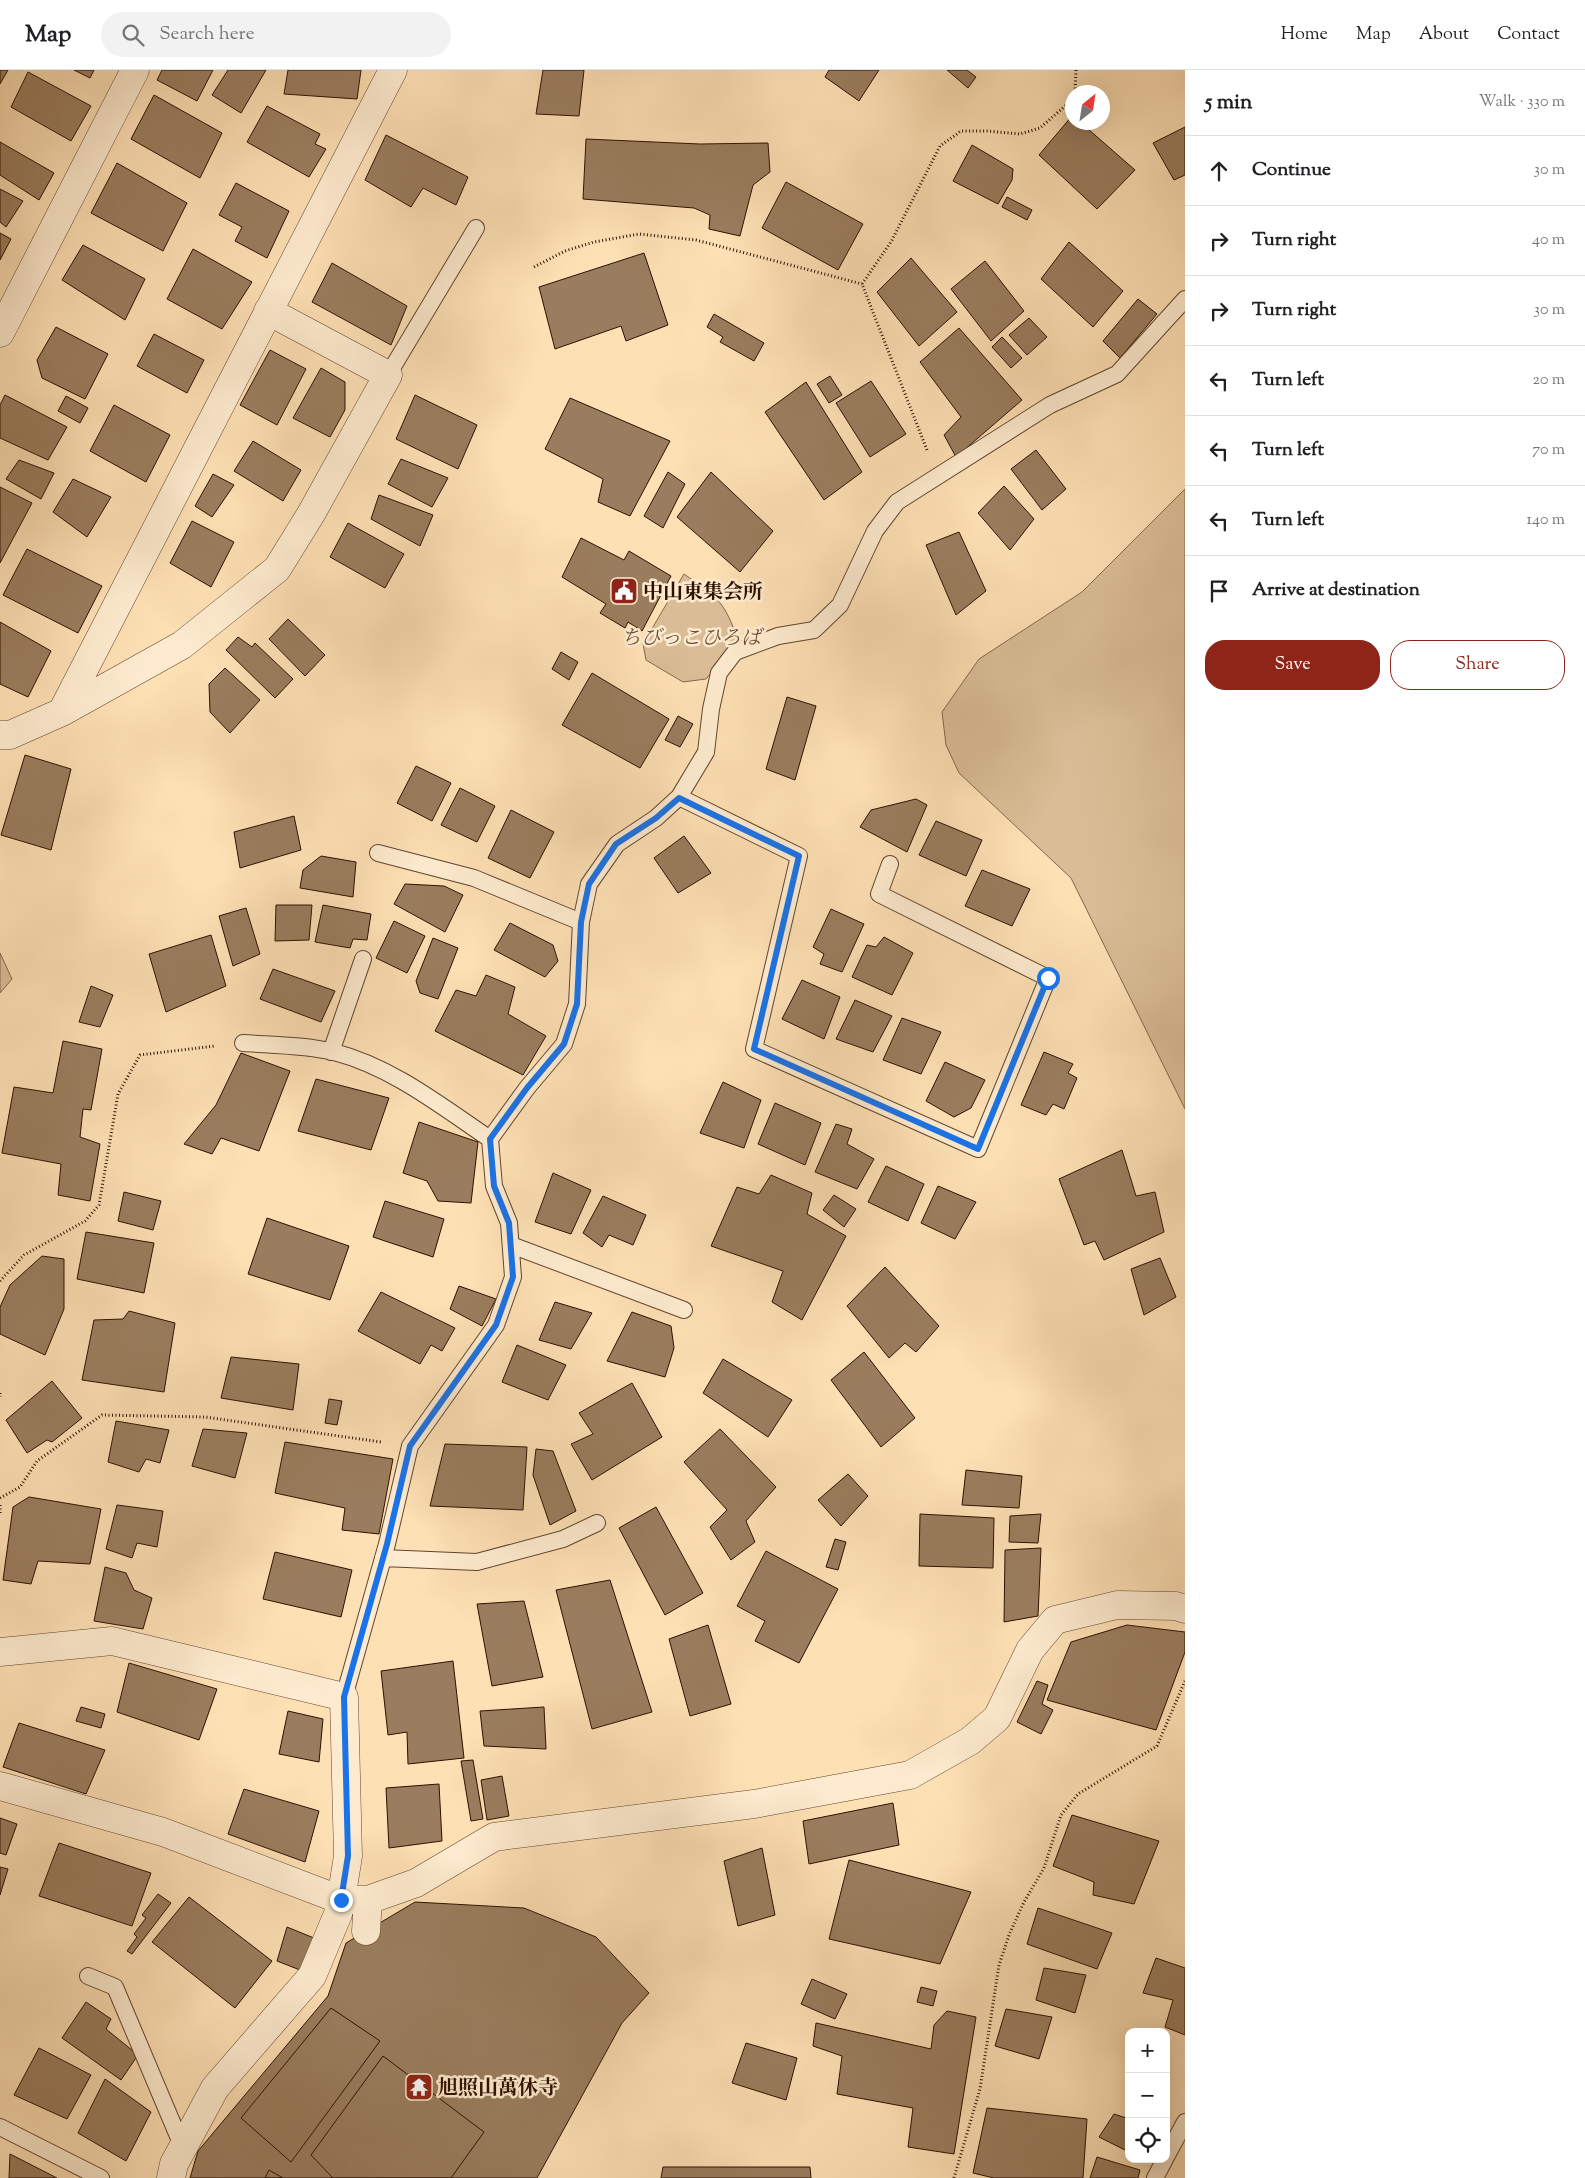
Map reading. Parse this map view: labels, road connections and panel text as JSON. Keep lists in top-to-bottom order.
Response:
{
  "parks": ["ちびっこひろば"],
  "places": {
    "public building": ["中山東集会所"],
    "temple": ["旭照山萬休寺"]
  },
  "north": "top right",
  "page": {
    "header": "Map",
    "search": "Search here",
    "nav": [
      "Home",
      "Map",
      "About",
      "Contact"
    ],
    "heading": ["5 min", "Walk · 330 m"],
    "list": [
      ["Continue", "30 m"],
      ["Turn right", "40 m"],
      ["Turn right", "30 m"],
      ["Turn left", "20 m"],
      ["Turn left", "70 m"],
      ["Turn left", "140 m"],
      "Arrive at destination"
    ],
    "buttons": ["Save", "Share"],
    "map_buttons": ["+", "−"]
  }
}
